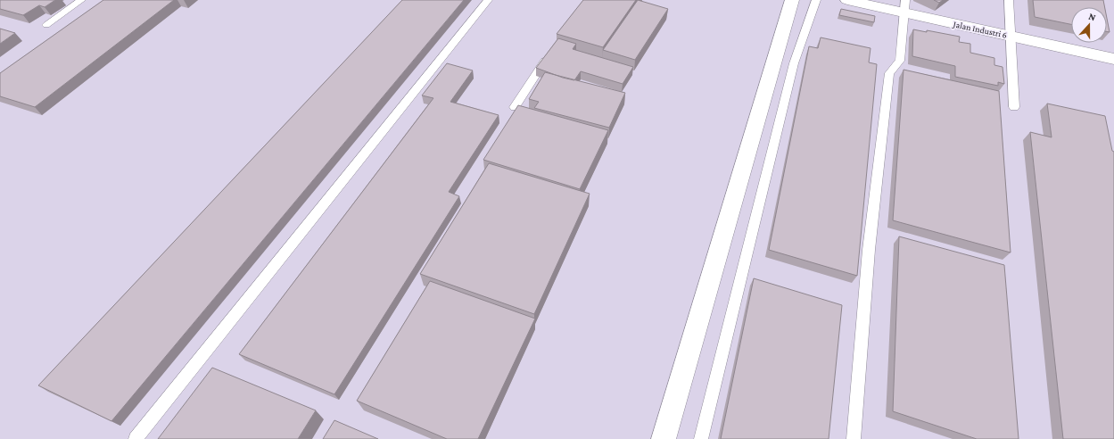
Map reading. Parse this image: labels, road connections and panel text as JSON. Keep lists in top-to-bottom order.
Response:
{
  "streets": {
    "street": ["Jalan Industri 6"]
  },
  "north": "top"
}
